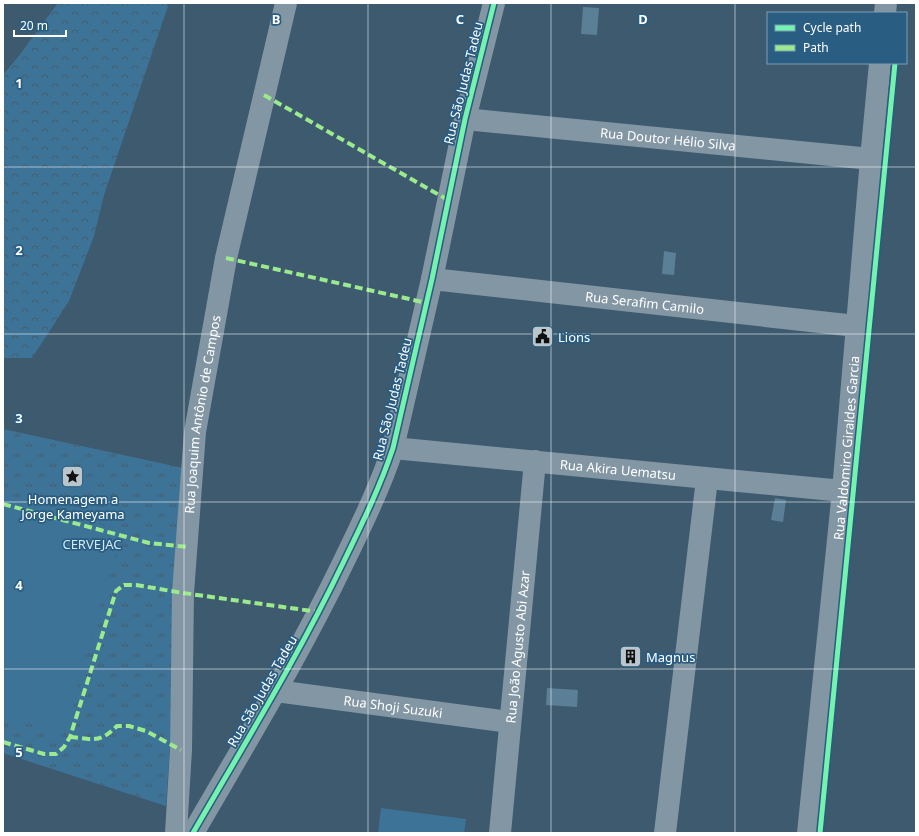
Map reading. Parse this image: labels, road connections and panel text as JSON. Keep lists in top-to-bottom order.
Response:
{
  "streets": {
    "street": [
      "Rua São Judas Tadeu",
      "Rua Doutor Hélio Silva",
      "Rua Serafim Camilo",
      "Rua Joaquim Antônio de Campos",
      "Rua Valdomiro Giraldes Garcia",
      "Rua Akira Uematsu",
      "Rua João Agusto Abi Azar",
      "Rua Shoji Suzuki"
    ]
  },
  "crossings": [
    ["Rua São Judas Tadeu", "Rua Doutor Hélio Silva"],
    ["Rua São Judas Tadeu", "Rua Serafim Camilo"],
    ["Rua São Judas Tadeu", "Rua Akira Uematsu"],
    ["Rua São Judas Tadeu", "Rua Shoji Suzuki"],
    ["Rua Doutor Hélio Silva", "Rua Valdomiro Giraldes Garcia"],
    ["Rua Serafim Camilo", "Rua Valdomiro Giraldes Garcia"],
    ["Rua Valdomiro Giraldes Garcia", "Rua Akira Uematsu"],
    ["Rua Akira Uematsu", "Rua João Agusto Abi Azar"],
    ["Rua João Agusto Abi Azar", "Rua Shoji Suzuki"]
  ],
  "parks": ["CERVEJAC"],
  "places": {
    "public building": ["Lions"],
    "place": ["Homenagem a Jorge Kameyama"],
    "building": ["Magnus"]
  },
  "legend": ["Cycle path", "Path"],
  "scale_bar": "20 m",
  "grid": {
    "columns": ["B", "C", "D"],
    "rows": [
      "1",
      "2",
      "3",
      "4",
      "5"
    ]
  }
}
